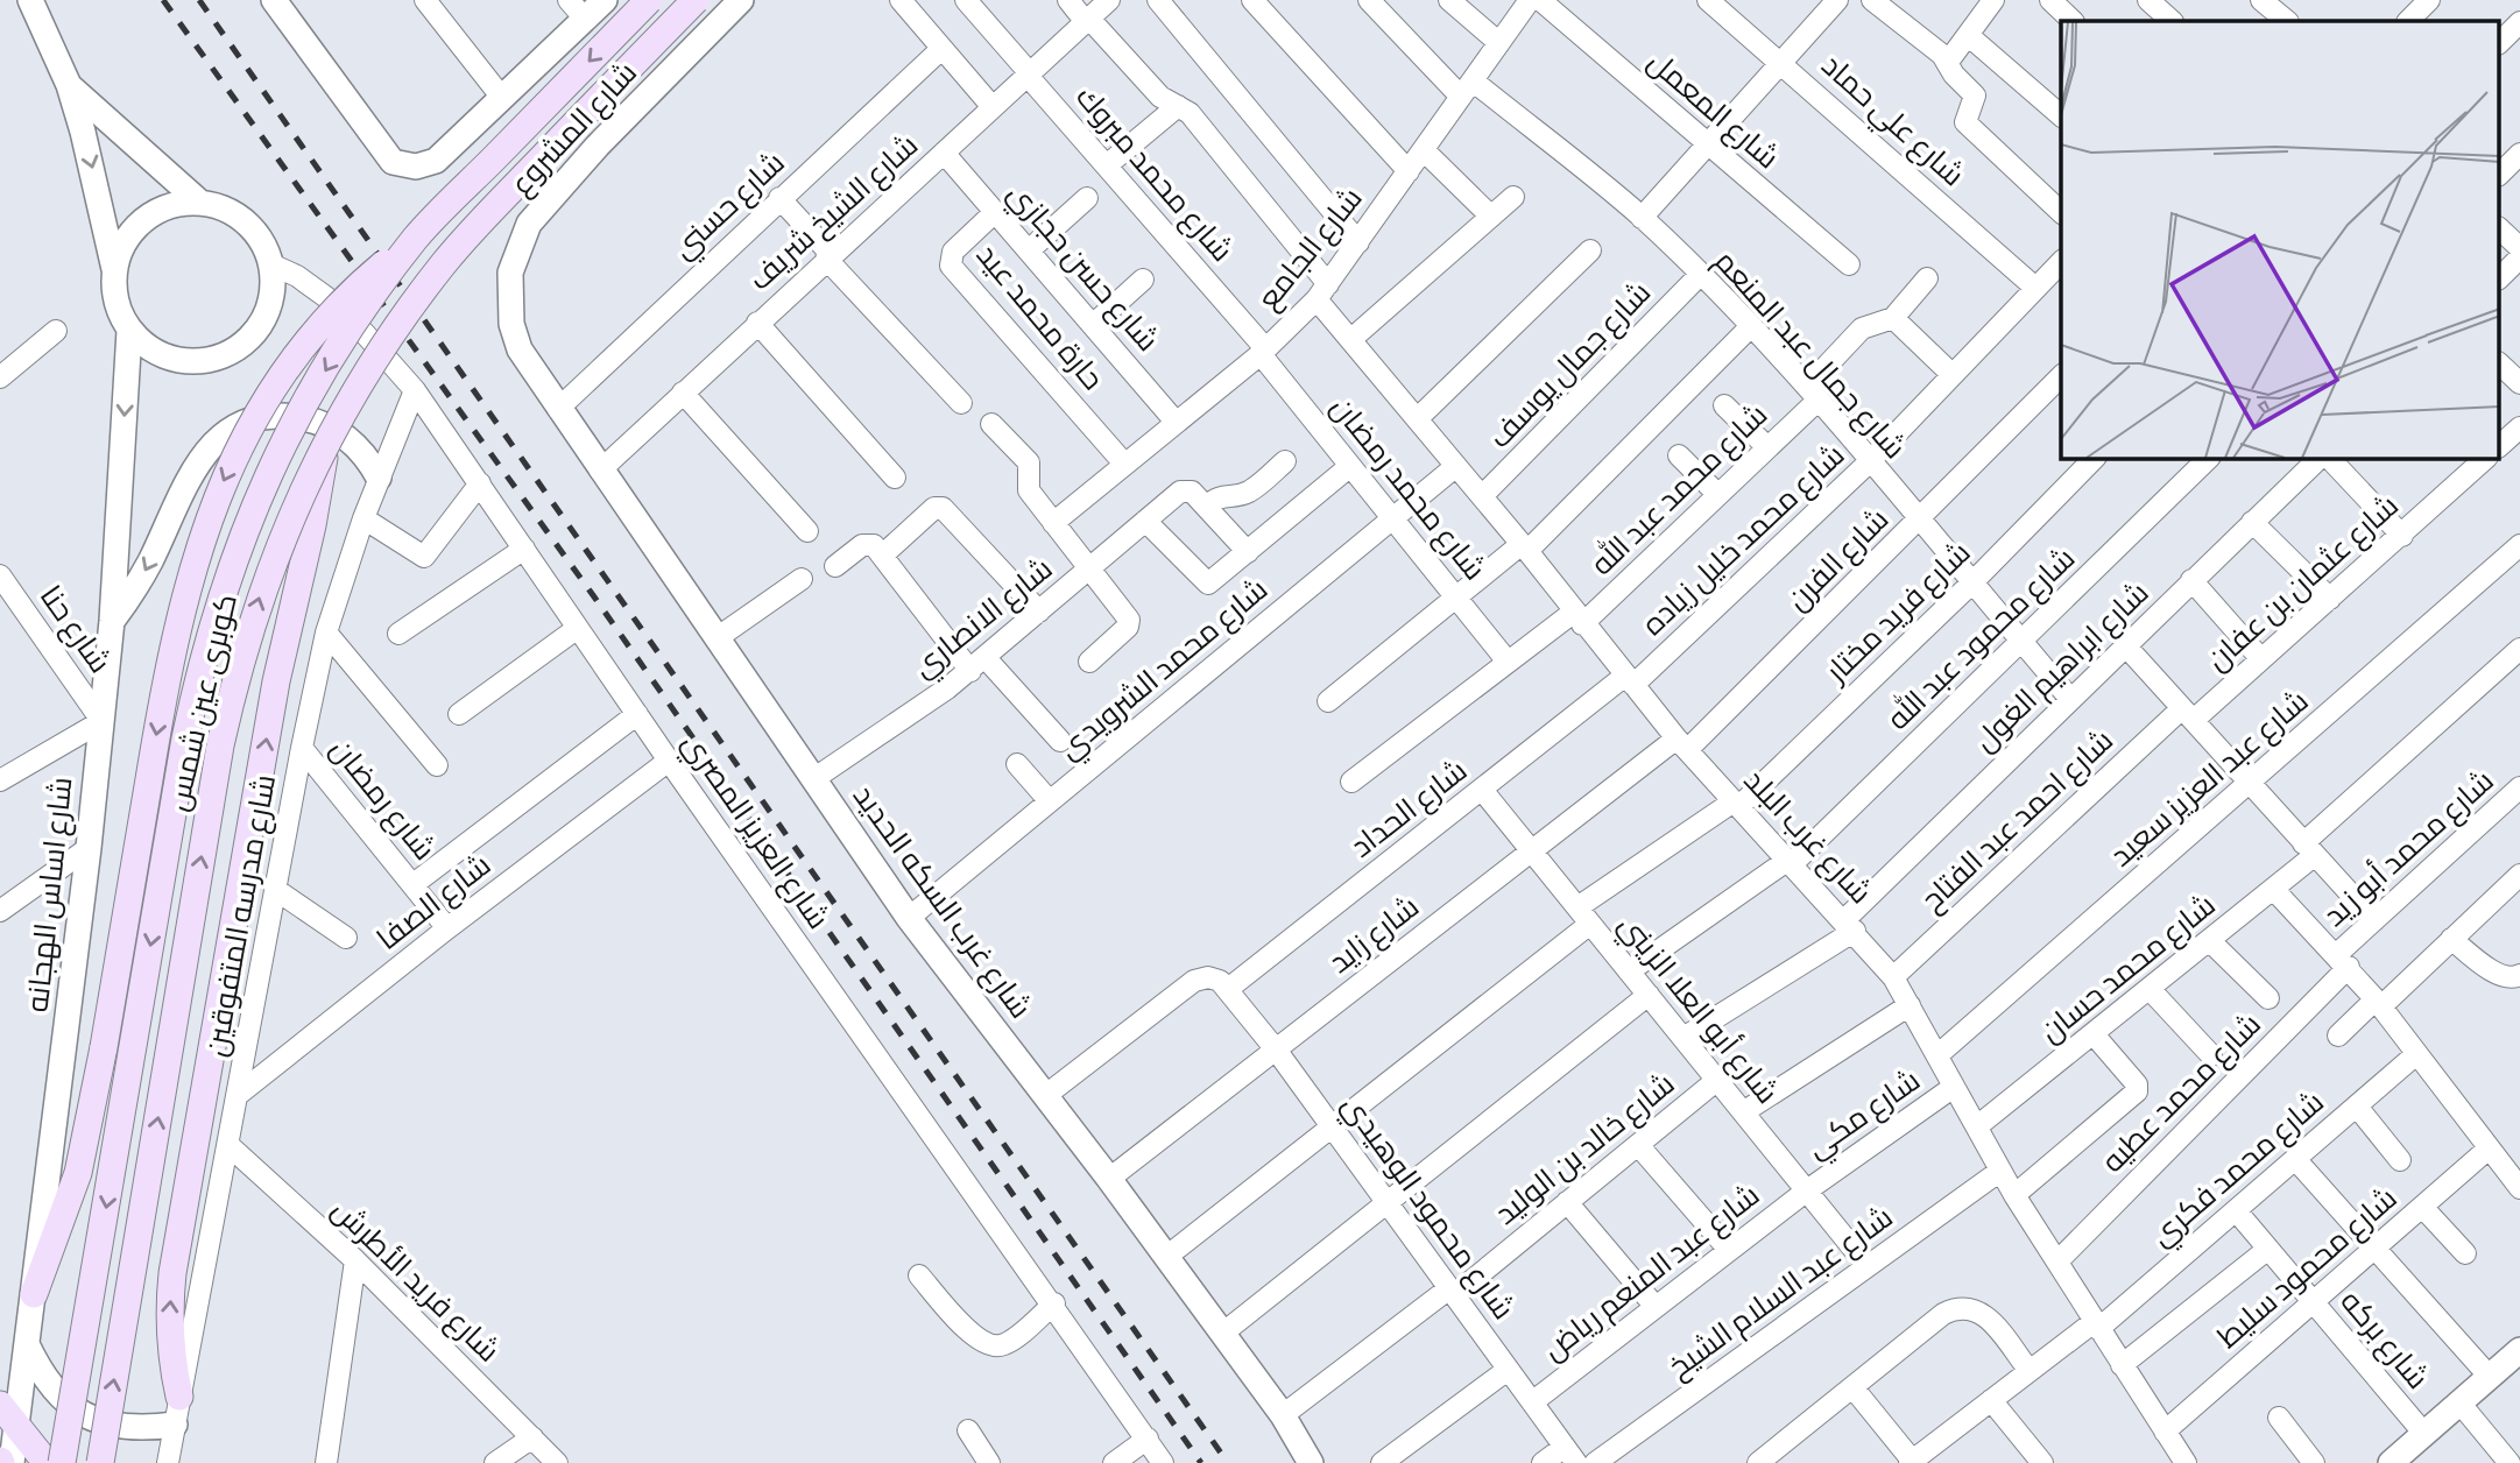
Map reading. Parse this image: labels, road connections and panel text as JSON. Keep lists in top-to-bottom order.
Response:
{
  "streets": {
    "main road": ["كوبرى عين شمس"],
    "street": [
      "شارع المعمل",
      "شارع علي حماد",
      "شارع المشروع",
      "شارع محمد مبروك",
      "شارع حسني",
      "شارع الشيخ شريف",
      "شارع الجامع",
      "شارع حسن حجازي",
      "حارة محمد عيد",
      "شارع جمال عبد المنعم",
      "شارع جمال يوسف",
      "شارع محمد رمضان",
      "شارع محمد عبد الله",
      "شارع محمد خليل زياده",
      "شارع الفرن",
      "شارع عثمان بن عفان",
      "شارع فريد مختار",
      "شارع الانصاري",
      "شارع حنا",
      "شارع محمود عبد الله",
      "شارع ابراهيم الغول",
      "شارع محمد الشرويدي",
      "شارع عبد العزيز سعيد",
      "شارع رمضان",
      "شارع الحداد",
      "شارع احمد عبد الفتاح",
      "شارع العزيز المصري",
      "شارع غرب البلد",
      "شارع محمد أبو زيد",
      "شارع اساس الهجانه",
      "شارع الصفا",
      "شارع غرب السكه الحديد",
      "شارع مدرسه المتفوقين",
      "شارع زايد",
      "شارع محمد حسان",
      "شارع أبو العلا الزيني",
      "شارع محمد عطيه",
      "شارع مكي",
      "شارع خالد بن الوليد",
      "شارع محمد فكري",
      "شارع محمود الوهيدي",
      "شارع محمود سليط",
      "شارع عبد المنعم رياض",
      "شارع فريد الأطرش",
      "شارع عبد السلام الشيخ",
      "شارع بركه"
    ]
  },
  "crossings": [
    ["شارع علي حماد", "شارع محمد خليل زياده"],
    ["شارع المشروع", "شارع غرب السكه الحديد"],
    ["شارع محمد مبروك", "شارع الشيخ شريف"],
    ["شارع محمد مبروك", "شارع الجامع"],
    ["شارع محمد مبروك", "شارع محمد رمضان"],
    ["شارع حسني", "شارع غرب السكه الحديد"],
    ["شارع الشيخ شريف", "شارع حسن حجازي"],
    ["شارع الشيخ شريف", "شارع غرب البلد"],
    ["شارع الشيخ شريف", "شارع غرب السكه الحديد"],
    ["شارع الجامع", "شارع حسن حجازي"],
    ["شارع الجامع", "حارة محمد عيد"],
    ["شارع الجامع", "شارع جمال عبد المنعم"],
    ["شارع الجامع", "شارع محمد رمضان"],
    ["شارع الجامع", "شارع غرب البلد"],
    ["شارع حسن حجازي", "حارة محمد عيد"],
    ["شارع جمال عبد المنعم", "شارع جمال يوسف"],
    ["شارع جمال عبد المنعم", "شارع محمد عبد الله"],
    ["شارع جمال عبد المنعم", "شارع محمد خليل زياده"],
    ["شارع جمال عبد المنعم", "شارع الفرن"],
    ["شارع جمال عبد المنعم", "شارع فريد مختار"],
    ["شارع جمال عبد المنعم", "شارع محمود عبد الله"],
    ["شارع جمال عبد المنعم", "شارع ابراهيم الغول"],
    ["شارع جمال يوسف", "شارع غرب البلد"],
    ["شارع محمد رمضان", "شارع محمد عبد الله"],
    ["شارع محمد رمضان", "شارع محمد الشرويدي"],
    ["شارع محمد عبد الله", "شارع غرب البلد"],
    ["شارع محمد خليل زياده", "شارع الحداد"],
    ["شارع محمد خليل زياده", "شارع غرب البلد"],
    ["شارع الفرن", "شارع غرب البلد"],
    ["شارع الفرن", "شارع زايد"],
    ["شارع عثمان بن عفان", "شارع احمد عبد الفتاح"],
    ["شارع فريد مختار", "شارع غرب البلد"],
    ["شارع فريد مختار", "شارع غرب السكه الحديد"],
    ["شارع فريد مختار", "شارع أبو العلا الزيني"],
    ["شارع فريد مختار", "شارع محمود الوهيدي"],
    ["شارع الانصاري", "شارع غرب السكه الحديد"],
    ["شارع حنا", "شارع اساس الهجانه"],
    ["شارع محمود عبد الله", "شارع غرب البلد"],
    ["شارع محمود عبد الله", "شارع أبو العلا الزيني"],
    ["شارع ابراهيم الغول", "شارع غرب البلد"],
    ["شارع محمد الشرويدي", "شارع غرب البلد"],
    ["شارع محمد الشرويدي", "شارع غرب السكه الحديد"],
    ["شارع عبد العزيز سعيد", "شارع غرب البلد"],
    ["شارع رمضان", "شارع الصفا"],
    ["شارع رمضان", "شارع مدرسه المتفوقين"],
    ["شارع الحداد", "شارع غرب البلد"],
    ["شارع الحداد", "شارع أبو العلا الزيني"],
    ["شارع الحداد", "شارع محمود الوهيدي"],
    ["شارع احمد عبد الفتاح", "شارع غرب البلد"],
    ["شارع العزيز المصري", "شارع اساس الهجانه"],
    ["شارع العزيز المصري", "شارع الصفا"],
    ["شارع العزيز المصري", "شارع مدرسه المتفوقين"],
    ["شارع غرب البلد", "شارع زايد"],
    ["شارع غرب البلد", "شارع محمد حسان"],
    ["شارع غرب البلد", "شارع محمد عطيه"],
    ["شارع غرب البلد", "شارع مكي"],
    ["شارع غرب البلد", "شارع محمد فكري"],
    ["شارع غرب البلد", "شارع محمود سليط"],
    ["شارع غرب البلد", "شارع عبد السلام الشيخ"],
    ["شارع محمد أبو زيد", "شارع محمد عطيه"],
    ["شارع الصفا", "شارع مدرسه المتفوقين"],
    ["شارع غرب السكه الحديد", "شارع زايد"],
    ["شارع غرب السكه الحديد", "شارع خالد بن الوليد"],
    ["شارع مدرسه المتفوقين", "شارع فريد الأطرش"],
    ["شارع زايد", "شارع أبو العلا الزيني"],
    ["شارع زايد", "شارع محمود الوهيدي"],
    ["شارع أبو العلا الزيني", "شارع مكي"],
    ["شارع أبو العلا الزيني", "شارع خالد بن الوليد"],
    ["شارع أبو العلا الزيني", "شارع عبد المنعم رياض"],
    ["شارع أبو العلا الزيني", "شارع عبد السلام الشيخ"],
    ["شارع مكي", "شارع عبد المنعم رياض"],
    ["شارع خالد بن الوليد", "شارع محمود الوهيدي"],
    ["شارع محمد فكري", "شارع بركه"],
    ["شارع محمود الوهيدي", "شارع عبد المنعم رياض"],
    ["شارع محمود سليط", "شارع بركه"]
  ]
}
